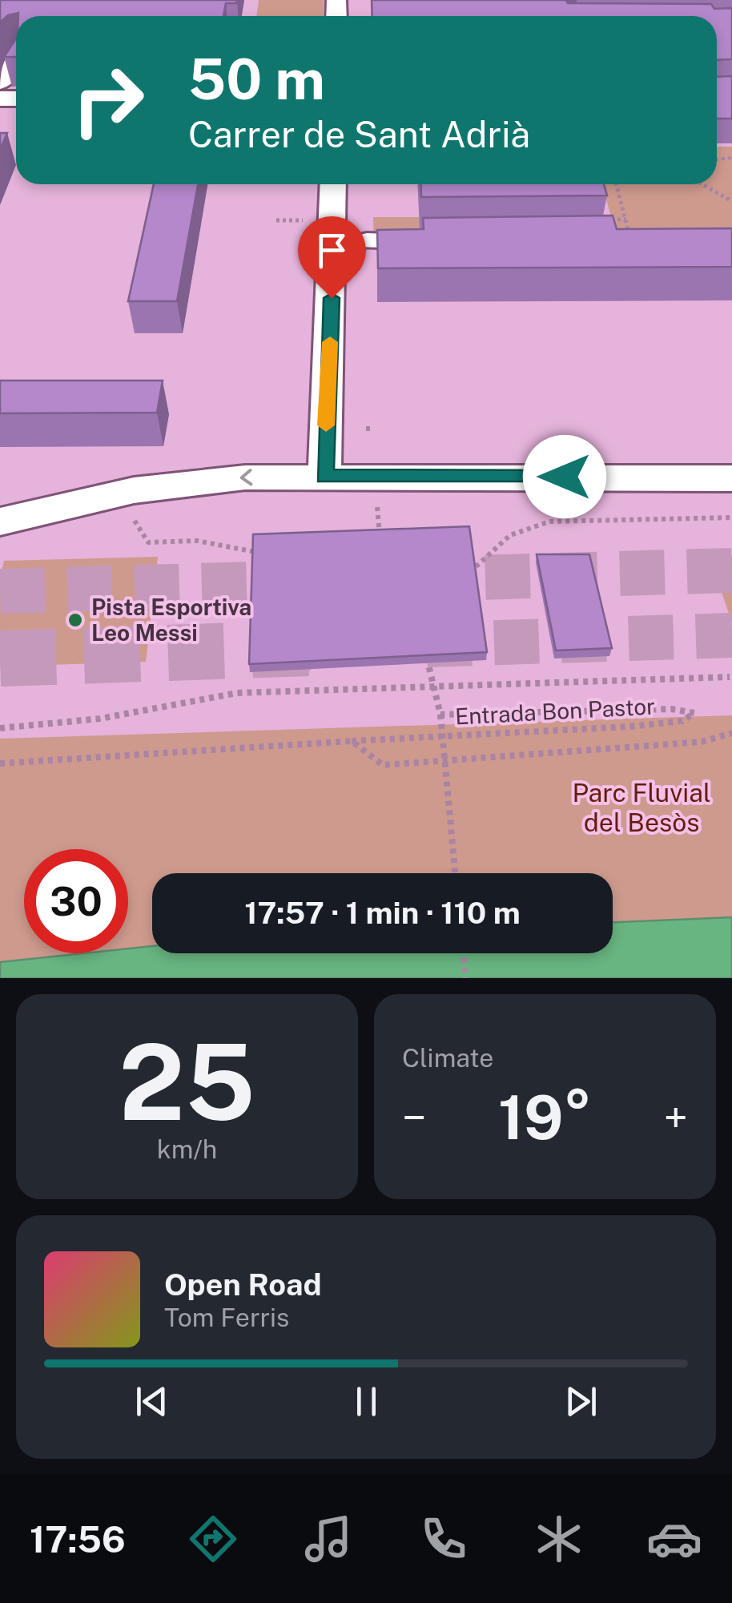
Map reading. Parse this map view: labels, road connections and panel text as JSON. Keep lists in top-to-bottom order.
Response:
{
  "streets": {
    "path": ["Entrada Bon Pastor"]
  },
  "parks": ["Parc Fluvial del Besòs"],
  "places": ["Pista Esportiva Leo Messi"],
  "page": {
    "turn": ["50 m", "Carrer de Sant Adrià"],
    "limit": "30",
    "trip": "17:57 · 1 min · 110 m",
    "tile": [
      ["25", "km/h"],
      "Climate"
    ],
    "heat": ["−", "19°", "+"],
    "song": ["Open Road", "Tom Ferris"],
    "tabs": "17:56"
  }
}
